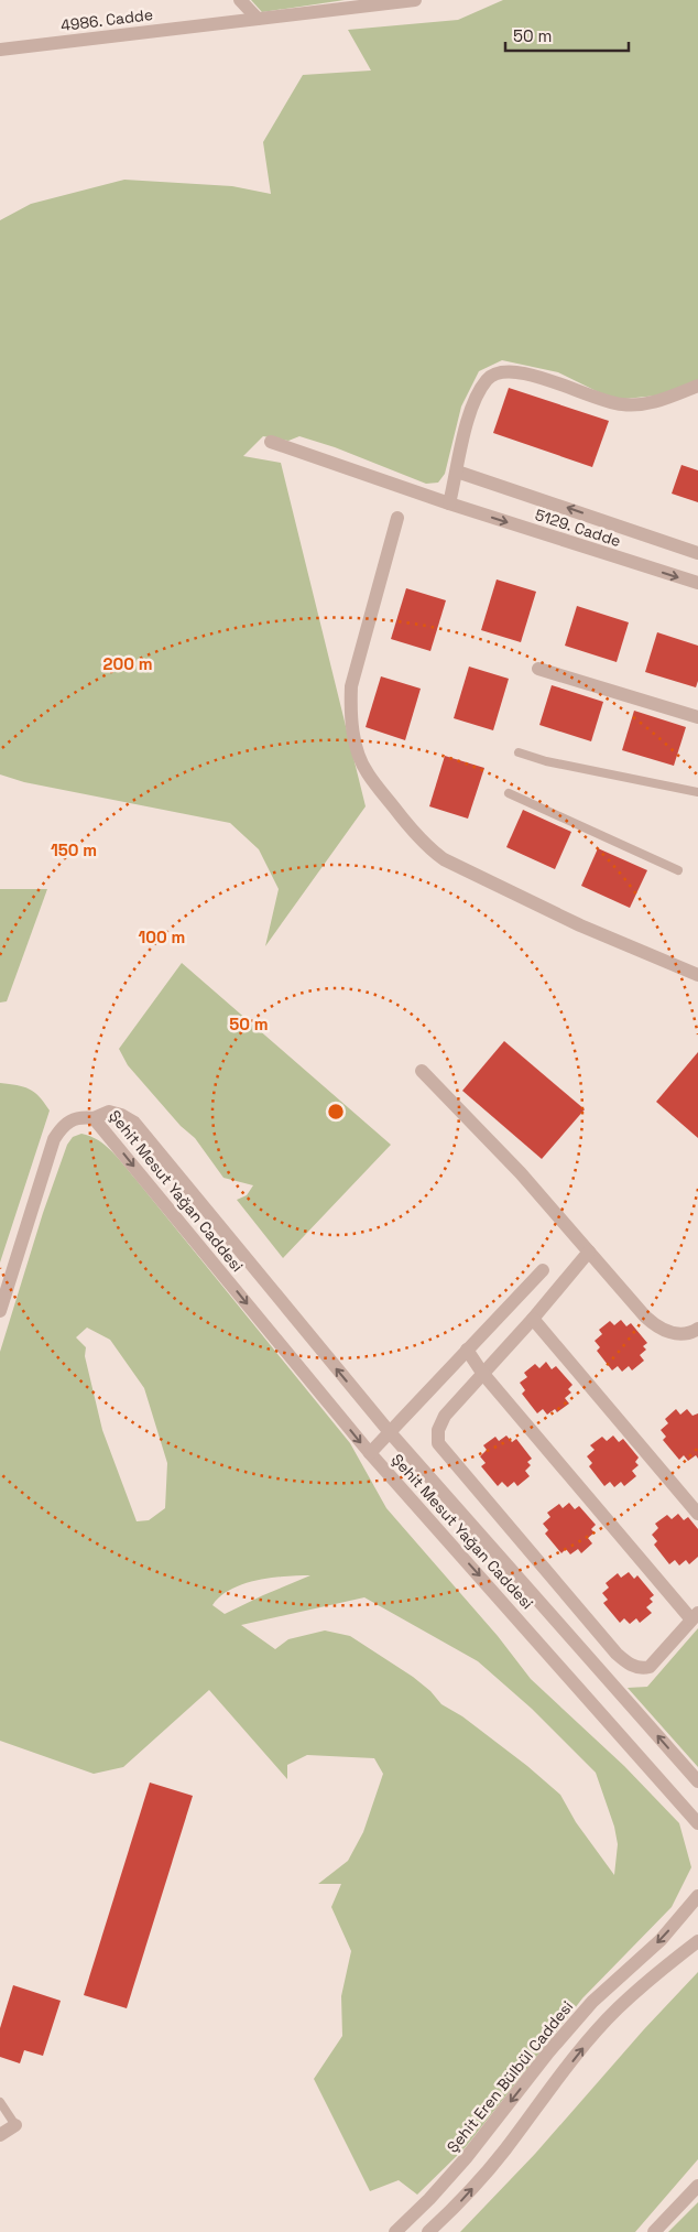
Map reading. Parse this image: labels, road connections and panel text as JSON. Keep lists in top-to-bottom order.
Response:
{
  "streets": {
    "street": [
      "4986. Cadde",
      "5129. Cadde",
      "Şehit Mesut Yağan Caddesi",
      "Şehit Eren Bülbül Caddesi"
    ]
  },
  "scale_bar": "50 m",
  "rings": [
    "200 m",
    "150 m",
    "100 m",
    "50 m"
  ]
}
